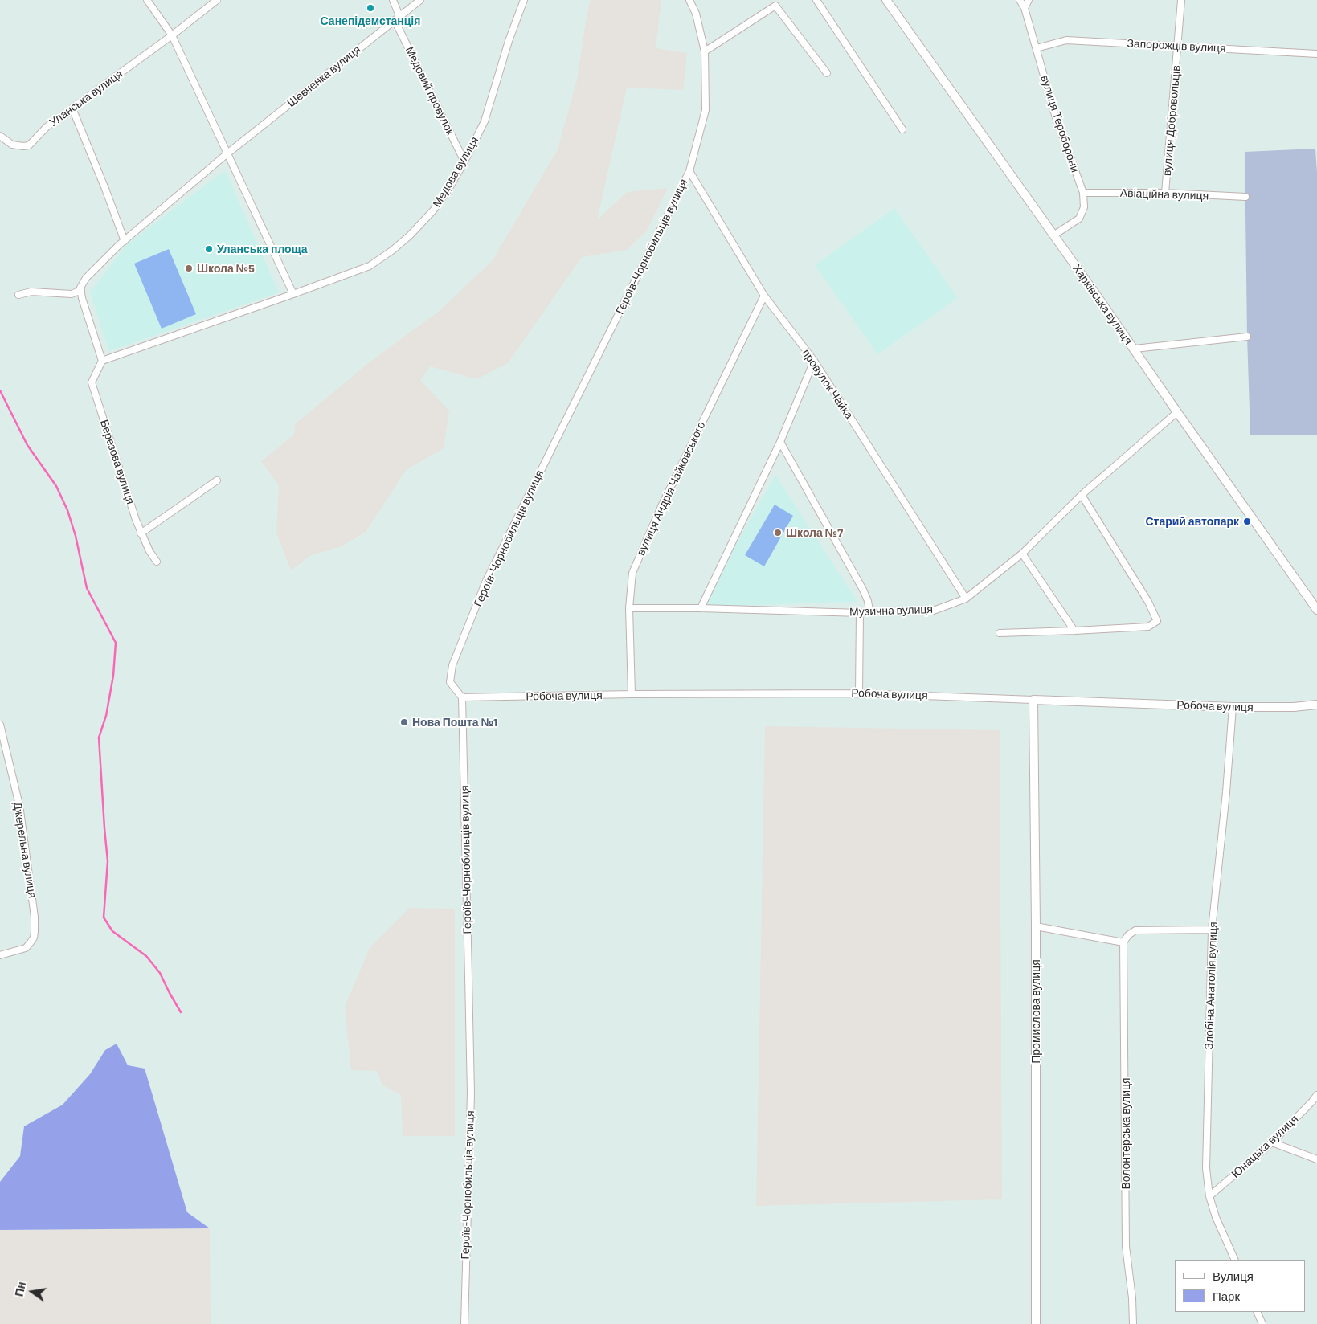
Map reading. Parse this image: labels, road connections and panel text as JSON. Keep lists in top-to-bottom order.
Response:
{
  "streets": {
    "street": [
      "Запорожців вулиця",
      "Шевченка вулиця",
      "Медовий провулок",
      "Уланська вулиця",
      "вулиця Добровольців",
      "вулиця Тероборони",
      "Медова вулиця",
      "Авіаційна вулиця",
      "Героїв-Чорнобильців вулиця",
      "Харківська вулиця",
      "провулок Чайка",
      "Березова вулиця",
      "вулиця Андрія Чайковського",
      "Музична вулиця",
      "Робоча вулиця",
      "Джерельна вулиця",
      "Злобіна Анатолія вулиця",
      "Промислова вулиця",
      "Волонтерська вулиця",
      "Юнацька вулиця"
    ]
  },
  "crossings": [
    ["Запорожців вулиця", "вулиця Добровольців"],
    ["Запорожців вулиця", "вулиця Тероборони"],
    ["Шевченка вулиця", "Медовий провулок"],
    ["Медовий провулок", "Медова вулиця"],
    ["вулиця Добровольців", "Авіаційна вулиця"],
    ["вулиця Тероборони", "Авіаційна вулиця"],
    ["вулиця Тероборони", "Харківська вулиця"],
    ["Героїв-Чорнобильців вулиця", "провулок Чайка"],
    ["Героїв-Чорнобильців вулиця", "Робоча вулиця"],
    ["Харківська вулиця", "Музична вулиця"],
    ["провулок Чайка", "вулиця Андрія Чайковського"],
    ["провулок Чайка", "Музична вулиця"],
    ["вулиця Андрія Чайковського", "Музична вулиця"],
    ["вулиця Андрія Чайковського", "Робоча вулиця"],
    ["Робоча вулиця", "Злобіна Анатолія вулиця"],
    ["Робоча вулиця", "Промислова вулиця"],
    ["Злобіна Анатолія вулиця", "Юнацька вулиця"]
  ],
  "places": [
    "Санепідемстанція",
    "Уланська площа",
    "Школа №5",
    "Старий автопарк",
    "Школа №7",
    "Нова Пошта №1"
  ],
  "legend": ["Вулиця", "Парк"],
  "north": "left"
}
